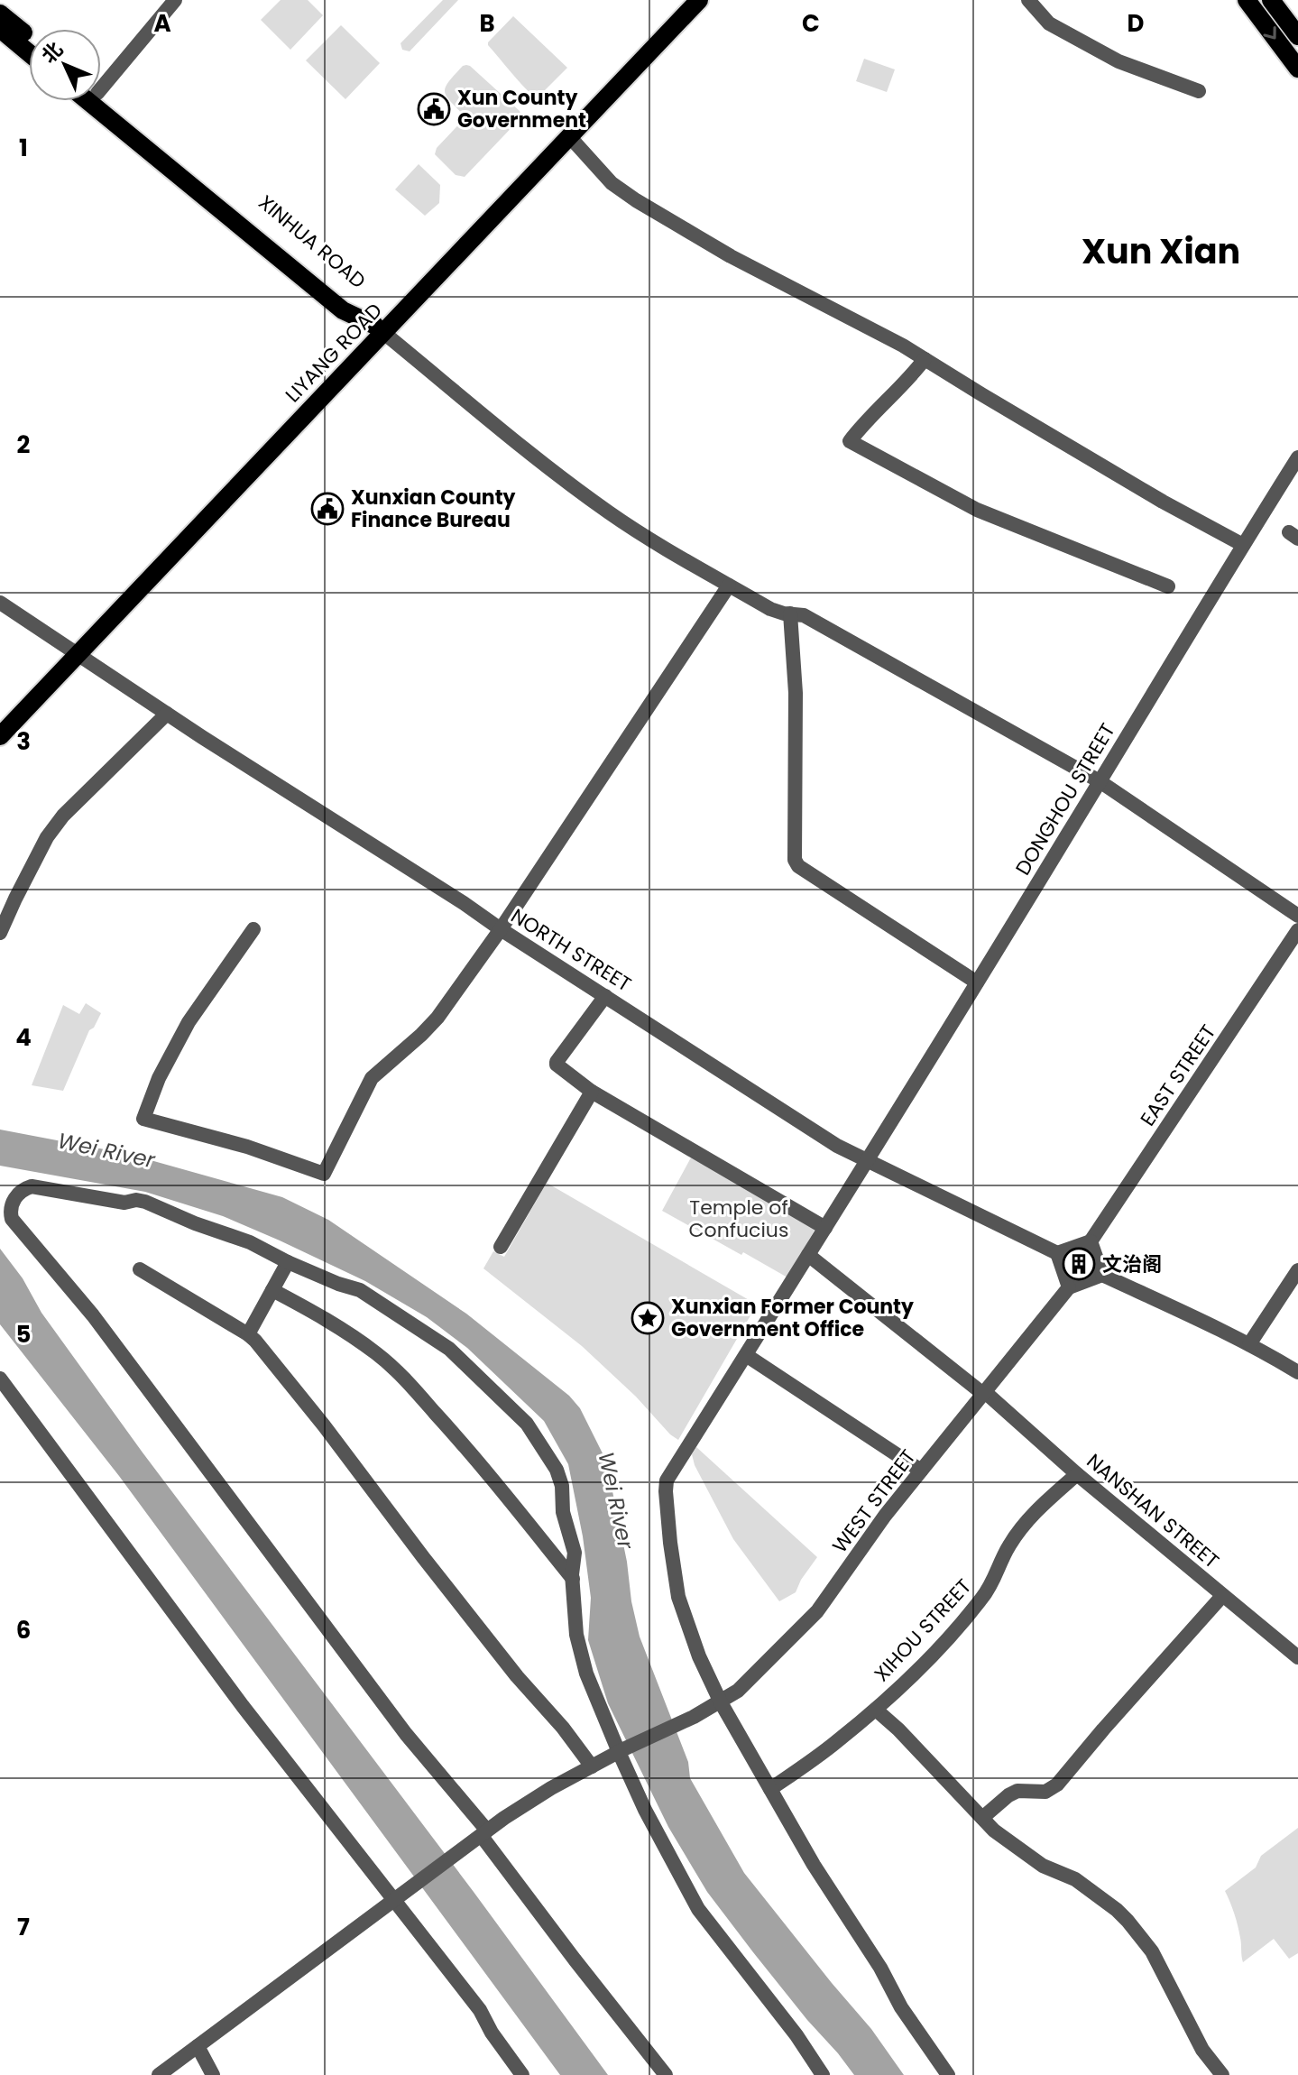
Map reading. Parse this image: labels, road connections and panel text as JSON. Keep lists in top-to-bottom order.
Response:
{
  "streets": {
    "main road": ["XINHUA ROAD", "LIYANG ROAD"],
    "street": [
      "DONGHOU STREET",
      "NORTH STREET",
      "EAST STREET",
      "WEST STREET",
      "NANSHAN STREET",
      "XIHOU STREET"
    ]
  },
  "crossings": [
    ["XINHUA ROAD", "LIYANG ROAD"],
    ["LIYANG ROAD", "NORTH STREET"],
    ["DONGHOU STREET", "NORTH STREET"],
    ["DONGHOU STREET", "WEST STREET"],
    ["DONGHOU STREET", "NANSHAN STREET"],
    ["DONGHOU STREET", "XIHOU STREET"],
    ["WEST STREET", "NANSHAN STREET"],
    ["NANSHAN STREET", "XIHOU STREET"]
  ],
  "districts": ["Xun Xian"],
  "water": ["Wei River"],
  "parks": ["Temple of Confucius"],
  "places": {
    "public building": ["Xun County Government", "Xunxian County Finance Bureau"],
    "building": ["文治阁"],
    "place": ["Xunxian Former County Government Office"]
  },
  "north": "top left",
  "grid": {
    "columns": [
      "A",
      "B",
      "C",
      "D"
    ],
    "rows": [
      "1",
      "2",
      "3",
      "4",
      "5",
      "6",
      "7"
    ]
  }
}
